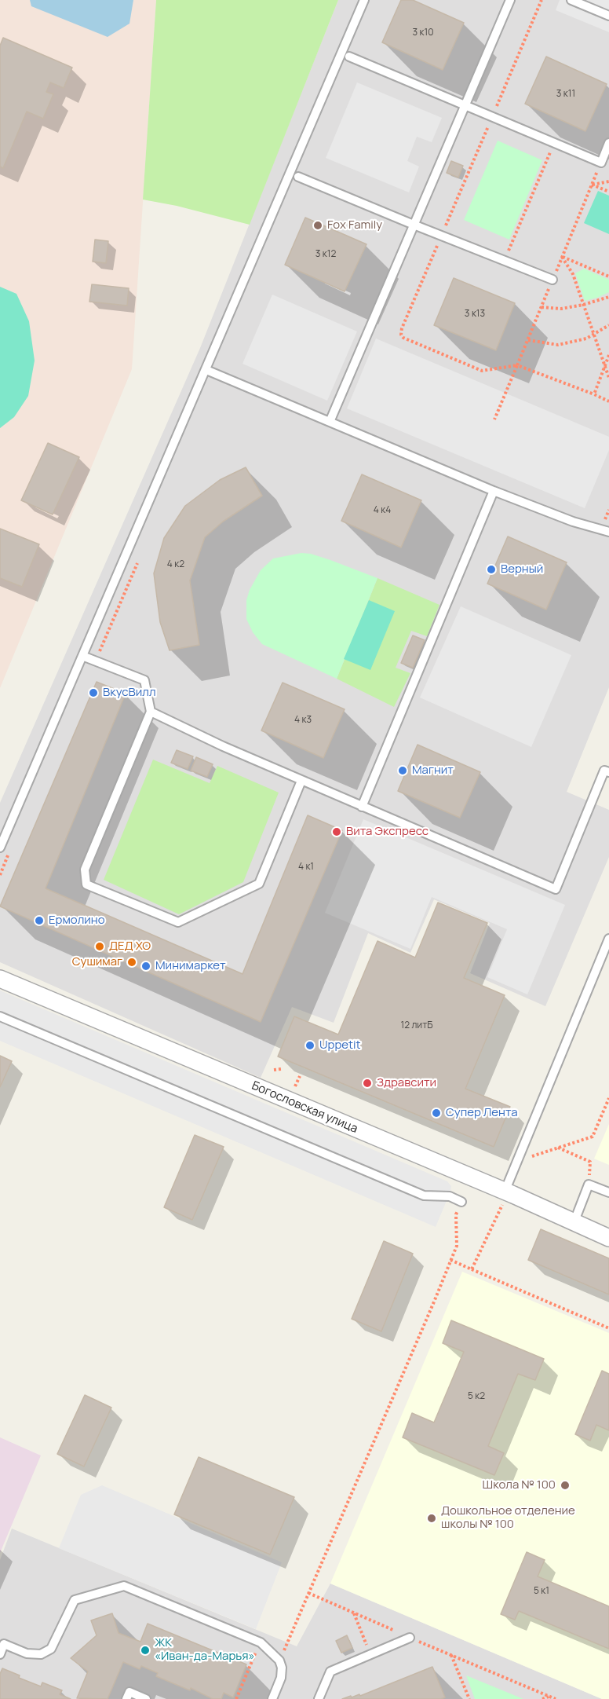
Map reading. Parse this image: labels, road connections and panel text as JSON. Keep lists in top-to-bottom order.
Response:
{
  "streets": {
    "street": ["Богословская улица"]
  },
  "places": [
    "Fox Family",
    "Верный",
    "ВкусВилл",
    "Магнит",
    "Вита Экспресс",
    "Ермолино",
    "ДЕД ХО",
    "Сушимаг",
    "Минимаркет",
    "Uppetit",
    "Здравсити",
    "Супер Лента",
    "Школа № 100",
    "Дошкольное отделение школы № 100",
    "ЖК «Иван-да-Марья»"
  ],
  "house_numbers": [
    "3 к10",
    "3 к11",
    "3 к12",
    "3 к13",
    "4 к4",
    "4 к2",
    "4 к3",
    "4 к1",
    "12 литБ",
    "5 к2",
    "5 к1"
  ]
}
